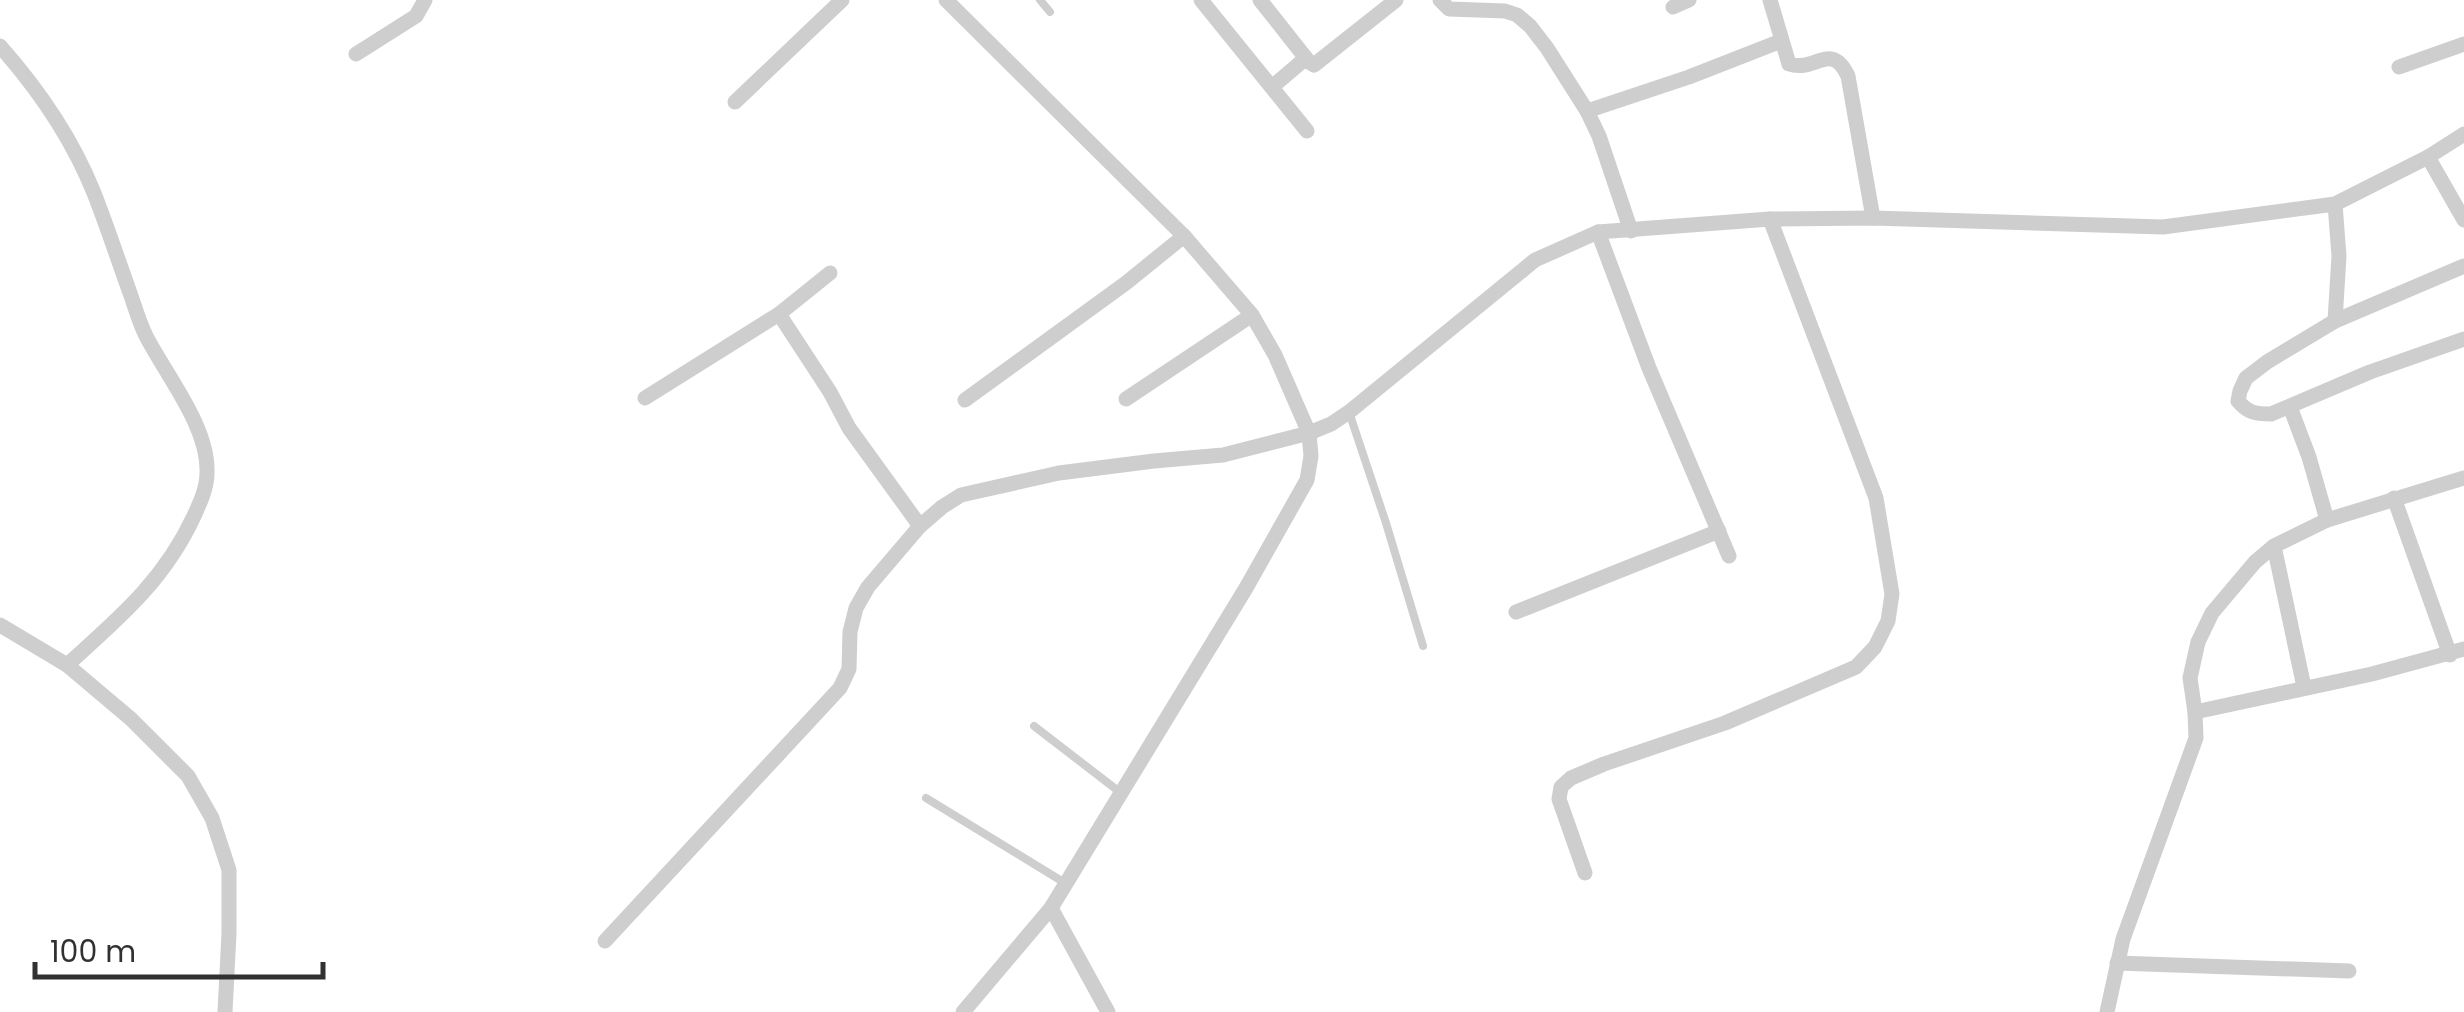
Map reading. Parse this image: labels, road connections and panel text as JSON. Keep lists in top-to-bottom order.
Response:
{
  "scale_bar": "100 m"
}
